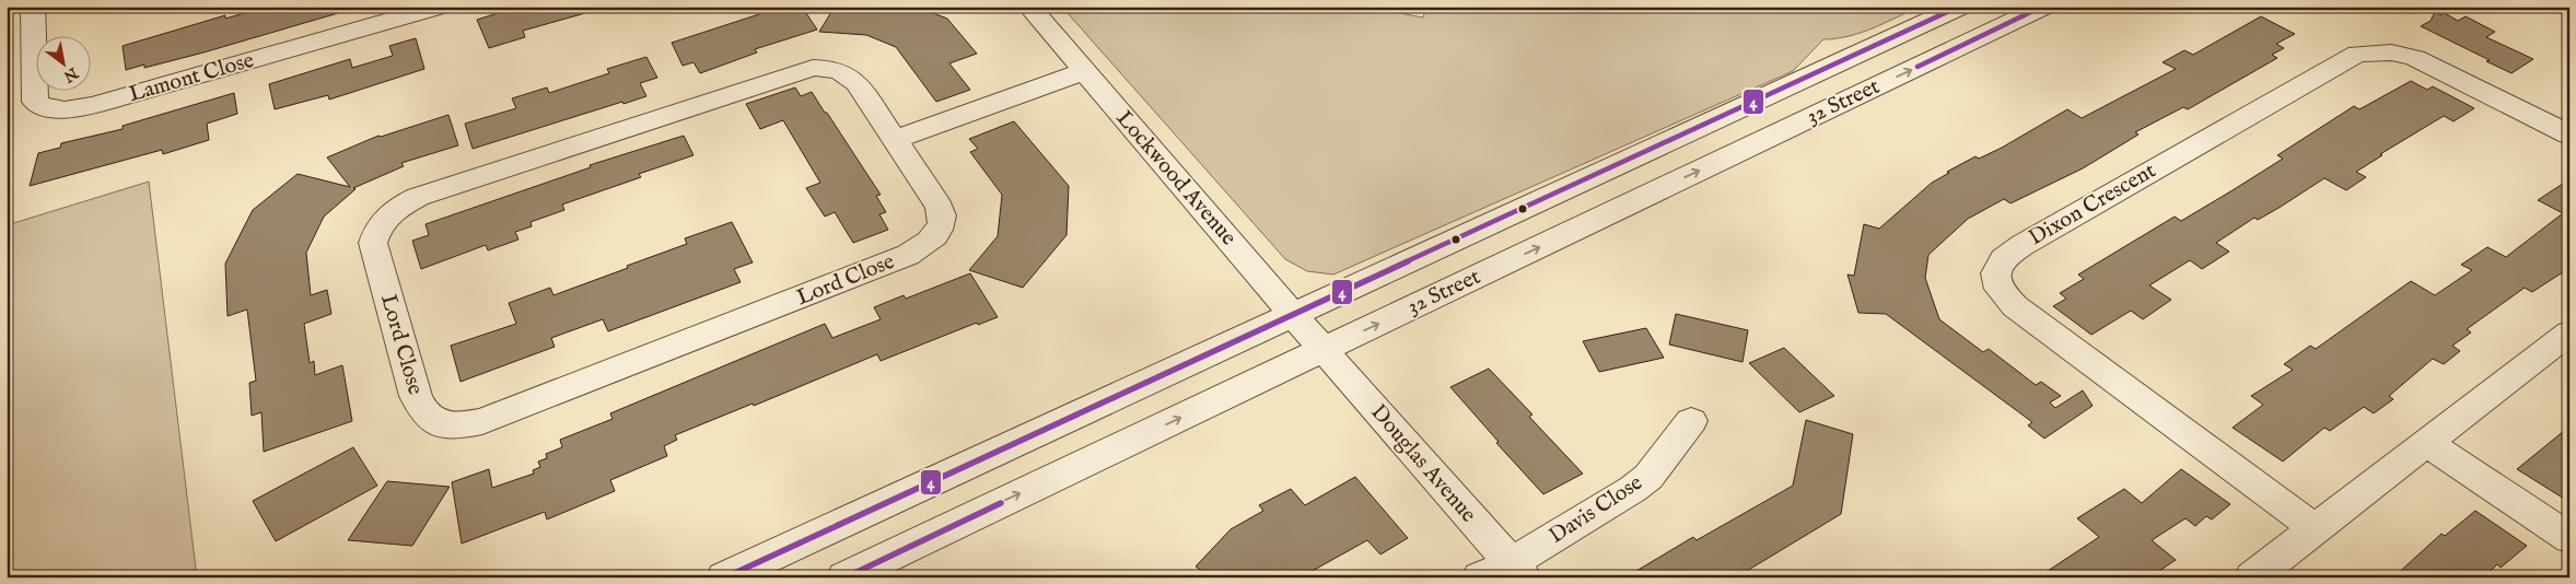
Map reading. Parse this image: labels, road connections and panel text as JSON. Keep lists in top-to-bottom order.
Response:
{
  "streets": {
    "street": [
      "Lamont Close",
      "32 Street",
      "Lockwood Avenue",
      "Dixon Crescent",
      "Lord Close",
      "Douglas Avenue",
      "Davis Close"
    ]
  },
  "crossings": [
    ["32 Street", "Lockwood Avenue"],
    ["32 Street", "Douglas Avenue"],
    ["Lockwood Avenue", "Douglas Avenue"],
    ["Douglas Avenue", "Davis Close"]
  ],
  "lines": ["transit line 4"],
  "north": "bottom right"
}
